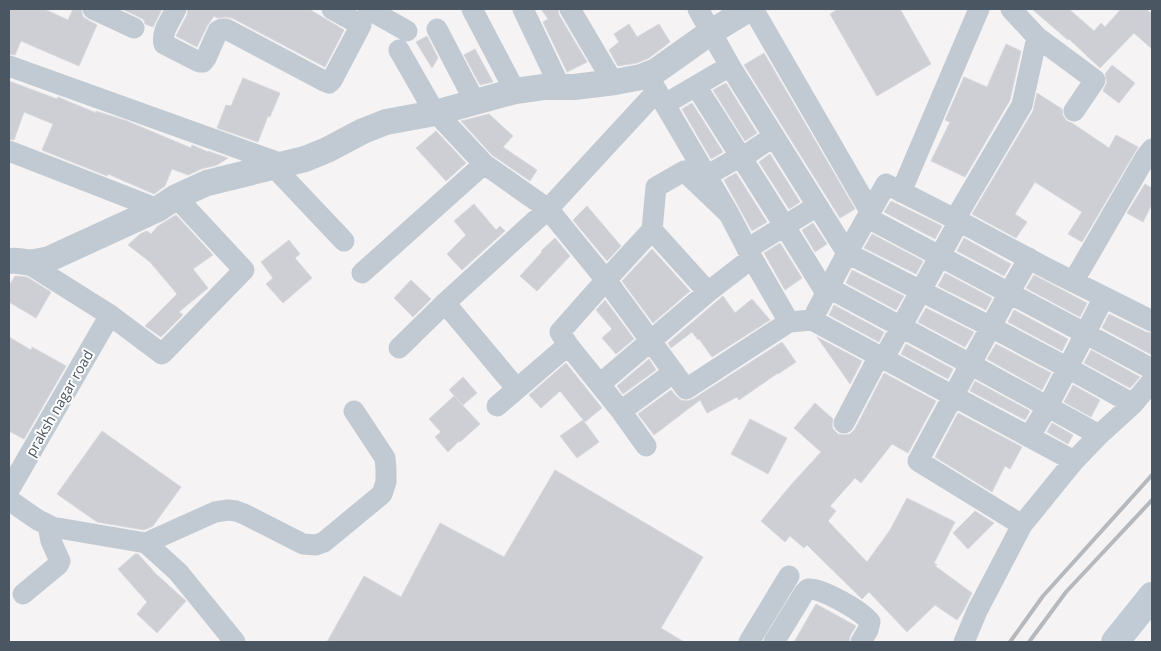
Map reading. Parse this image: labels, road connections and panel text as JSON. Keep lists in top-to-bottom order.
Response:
{
  "streets": {
    "street": ["praksh nagar road"]
  }
}
